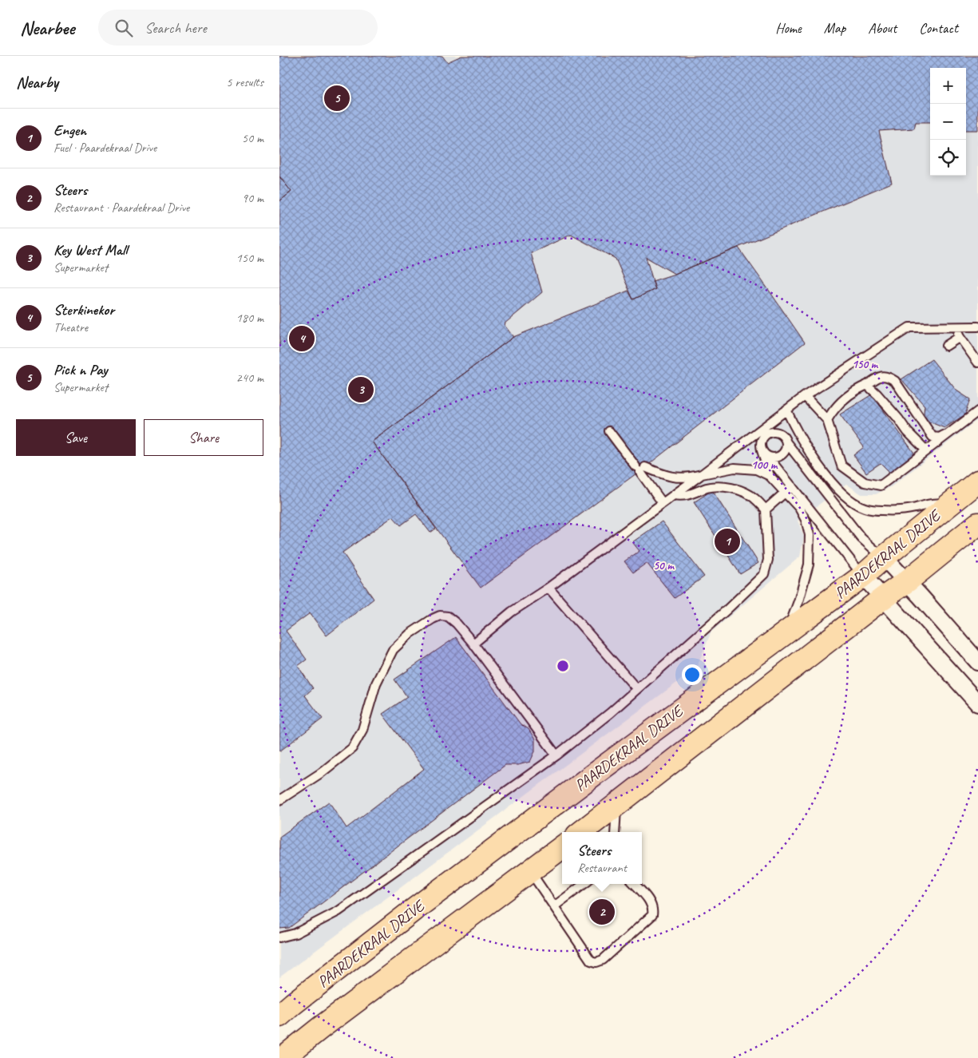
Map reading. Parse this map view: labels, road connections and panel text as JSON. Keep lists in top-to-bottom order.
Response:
{
  "streets": {
    "main road": ["PAARDEKRAAL DRIVE"]
  },
  "page": {
    "header": "Nearbee",
    "search": "Search here",
    "nav": [
      "Home",
      "Map",
      "About",
      "Contact"
    ],
    "heading": ["Nearby", "5 results"],
    "map_buttons": ["+", "−"],
    "pins": [
      "5",
      "4",
      "3",
      "1",
      "2"
    ],
    "list": [
      {
        "mark": "1",
        "name": "Engen",
        "note": "Fuel · Paardekraal Drive",
        "value": "50 m"
      },
      {
        "mark": "2",
        "name": "Steers",
        "note": "Restaurant · Paardekraal Drive",
        "value": "90 m"
      },
      {
        "mark": "3",
        "name": "Key West Mall",
        "note": "Supermarket",
        "value": "150 m"
      },
      {
        "mark": "4",
        "name": "Sterkinekor",
        "note": "Theatre",
        "value": "180 m"
      },
      {
        "mark": "5",
        "name": "Pick n Pay",
        "note": "Supermarket",
        "value": "240 m"
      }
    ],
    "buttons": ["Save", "Share"],
    "popup": ["Steers", "Restaurant"]
  },
  "rings": ["150 m", "100 m", "50 m"]
}
